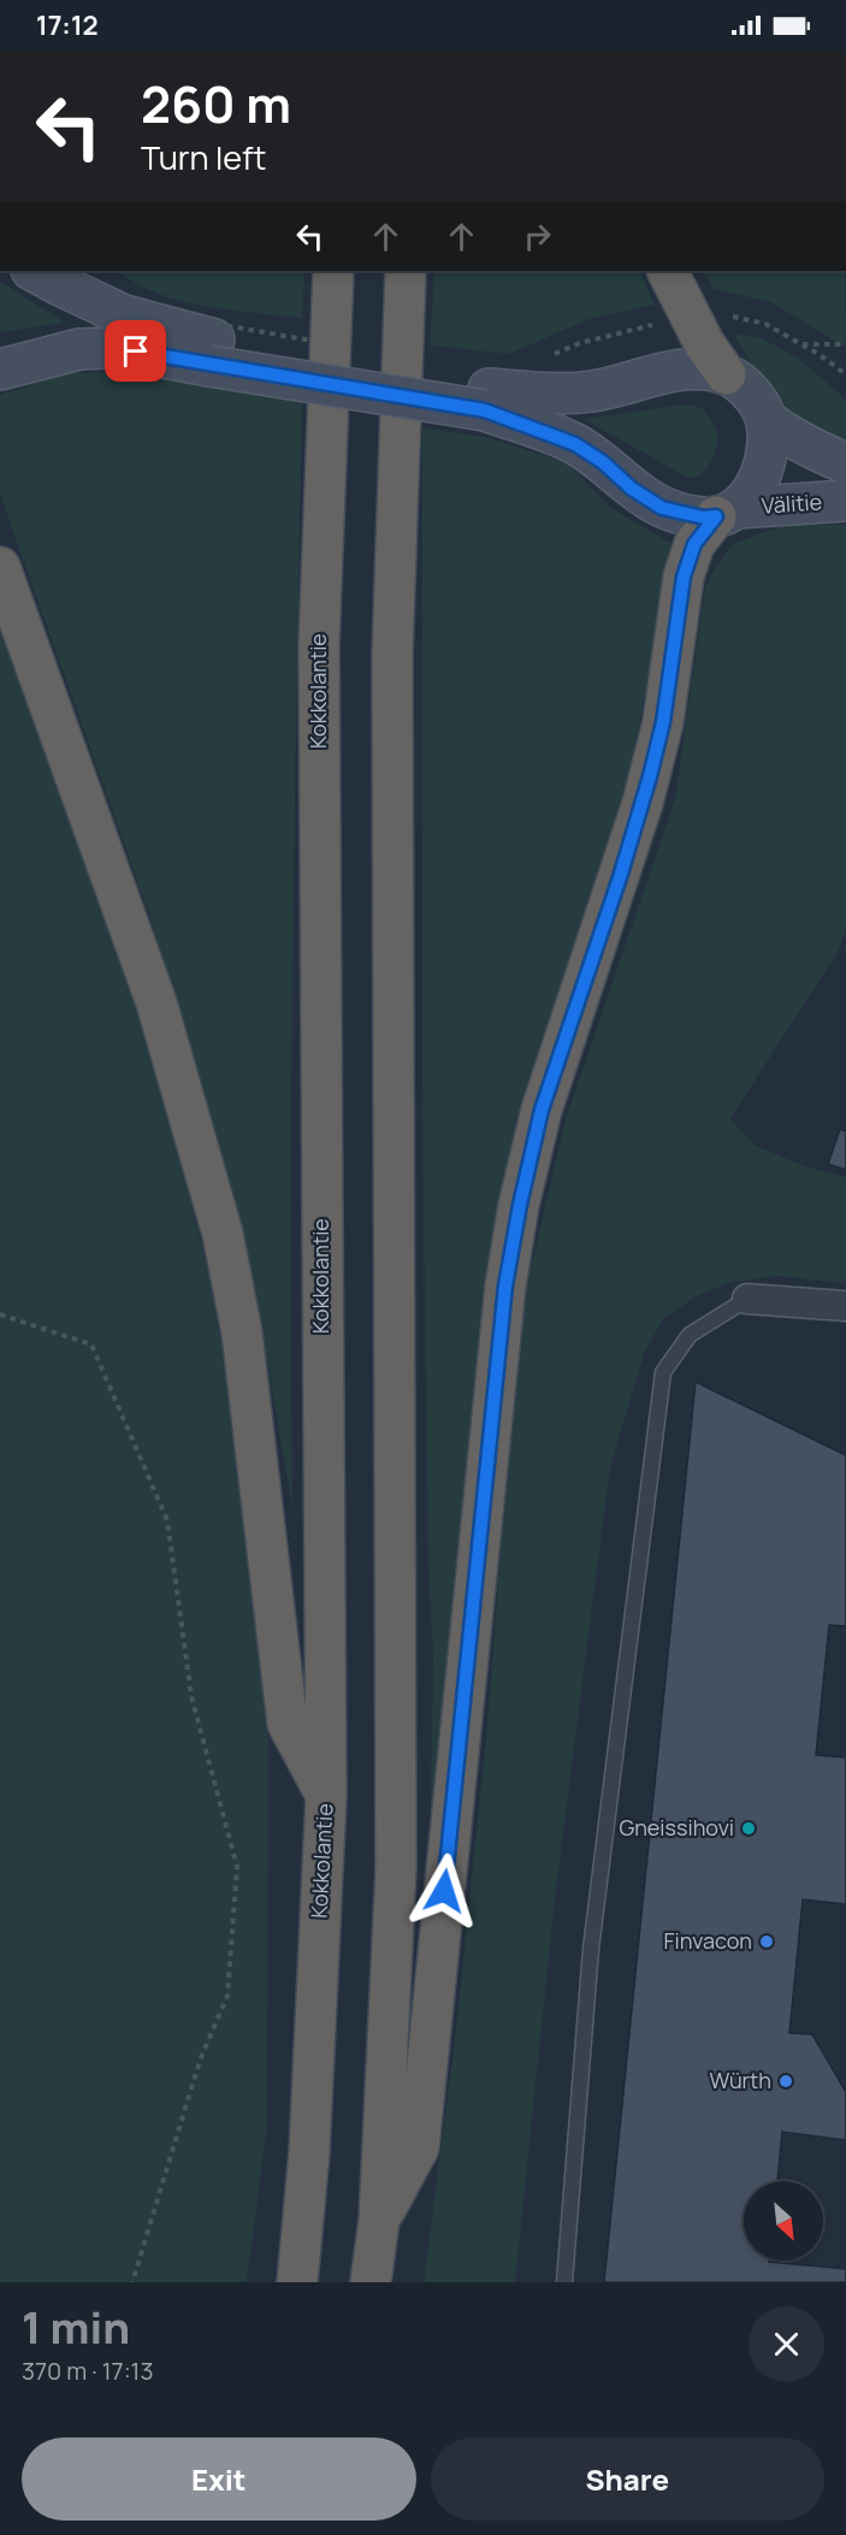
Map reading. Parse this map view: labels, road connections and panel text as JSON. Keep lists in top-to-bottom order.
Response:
{
  "streets": {
    "highway": ["Kokkolantie"],
    "main road": ["Välitie"]
  },
  "places": ["Gneissihovi", "Finvacon", "Würth"],
  "north": "bottom right",
  "page": {
    "status": "17:12",
    "turn": ["260 m", "Turn left"],
    "heading": ["1 min", "370 m · 17:13"],
    "buttons": ["Exit", "Share"]
  }
}
